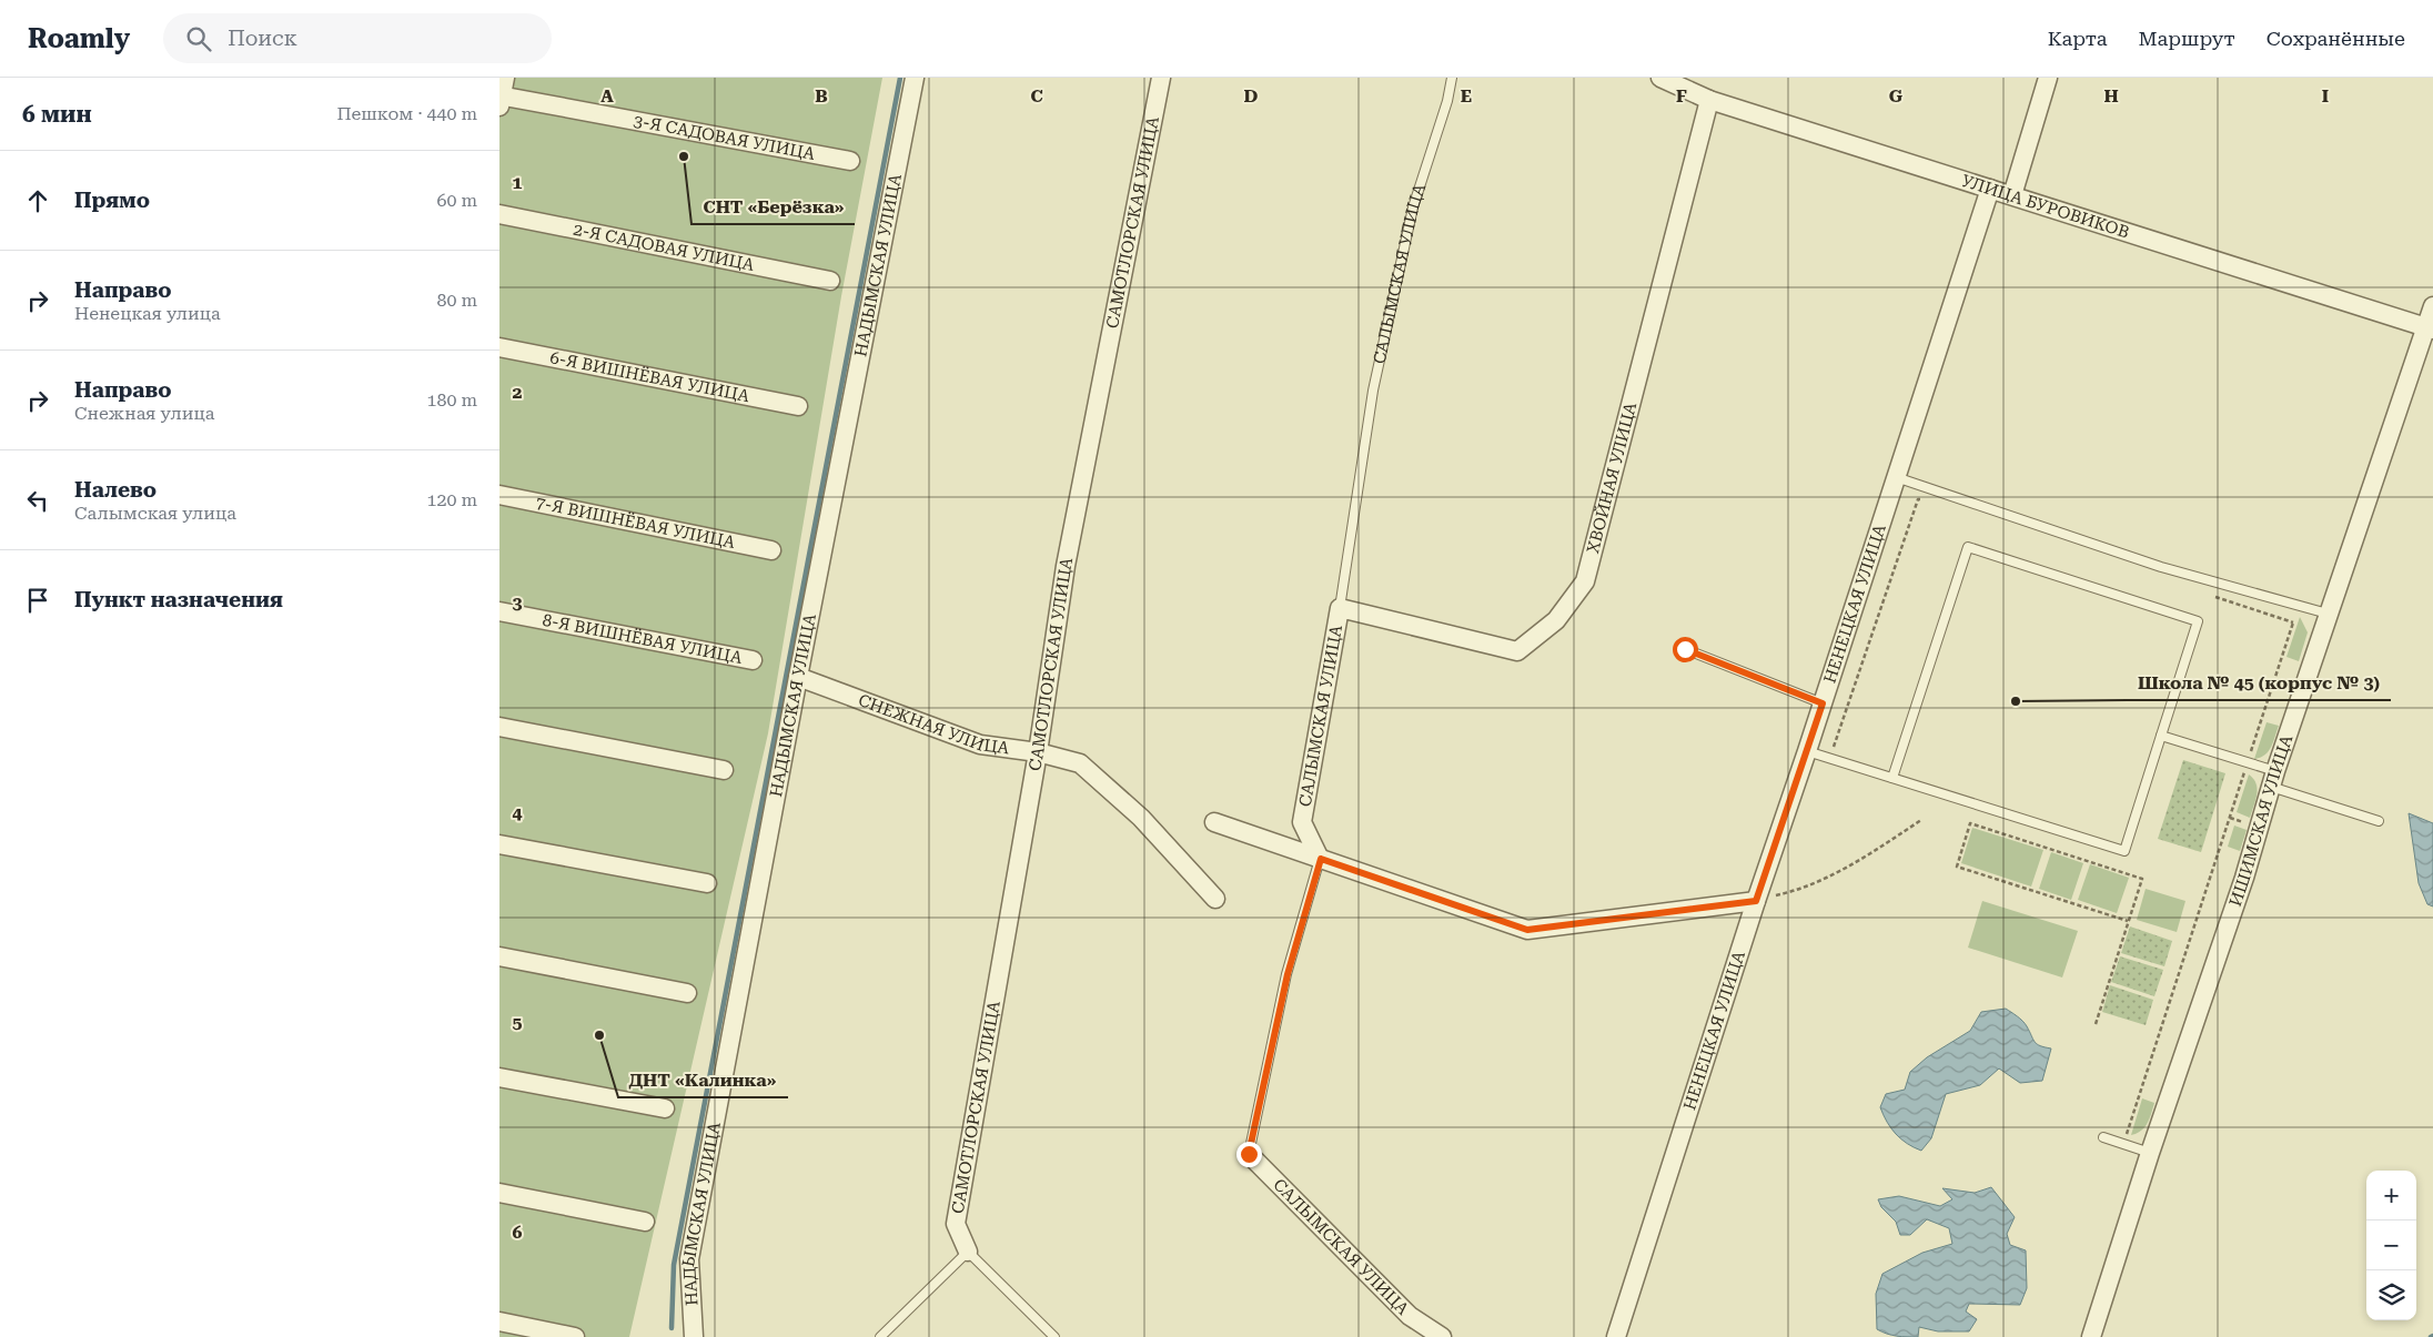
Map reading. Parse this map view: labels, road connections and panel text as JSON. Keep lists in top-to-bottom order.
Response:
{
  "streets": {
    "street": [
      "3-Я САДОВАЯ УЛИЦА",
      "УЛИЦА БУРОВИКОВ",
      "САМОТЛОРСКАЯ УЛИЦА",
      "2-Я САДОВАЯ УЛИЦА",
      "НАДЫМСКАЯ УЛИЦА",
      "САЛЫМСКАЯ УЛИЦА",
      "6-Я ВИШНЁВАЯ УЛИЦА",
      "ХВОЙНАЯ УЛИЦА",
      "7-Я ВИШНЁВАЯ УЛИЦА",
      "НЕНЕЦКАЯ УЛИЦА",
      "8-Я ВИШНЁВАЯ УЛИЦА",
      "СНЕЖНАЯ УЛИЦА",
      "ИШИМСКАЯ УЛИЦА"
    ]
  },
  "crossings": [
    ["УЛИЦА БУРОВИКОВ", "ХВОЙНАЯ УЛИЦА"],
    ["УЛИЦА БУРОВИКОВ", "НЕНЕЦКАЯ УЛИЦА"],
    ["УЛИЦА БУРОВИКОВ", "ИШИМСКАЯ УЛИЦА"],
    ["САМОТЛОРСКАЯ УЛИЦА", "СНЕЖНАЯ УЛИЦА"],
    ["НАДЫМСКАЯ УЛИЦА", "СНЕЖНАЯ УЛИЦА"],
    ["САЛЫМСКАЯ УЛИЦА", "ХВОЙНАЯ УЛИЦА"]
  ],
  "places": ["СНТ «Берёзка»", "Школа № 45 (корпус № 3)", "ДНТ «Калинка»"],
  "page": {
    "header": "Roamly",
    "search": "Поиск",
    "nav": ["Карта", "Маршрут", "Сохранённые"],
    "heading": ["6 мин", "Пешком · 440 m"],
    "list": [
      ["Прямо", "60 m"],
      ["Направо", "Ненецкая улица", "80 m"],
      ["Направо", "Снежная улица", "180 m"],
      ["Налево", "Салымская улица", "120 m"],
      "Пункт назначения"
    ],
    "map_buttons": ["+", "−"]
  },
  "grid": {
    "columns": [
      "A",
      "B",
      "C",
      "D",
      "E",
      "F",
      "G",
      "H",
      "I"
    ],
    "rows": [
      "1",
      "2",
      "3",
      "4",
      "5",
      "6"
    ]
  }
}
